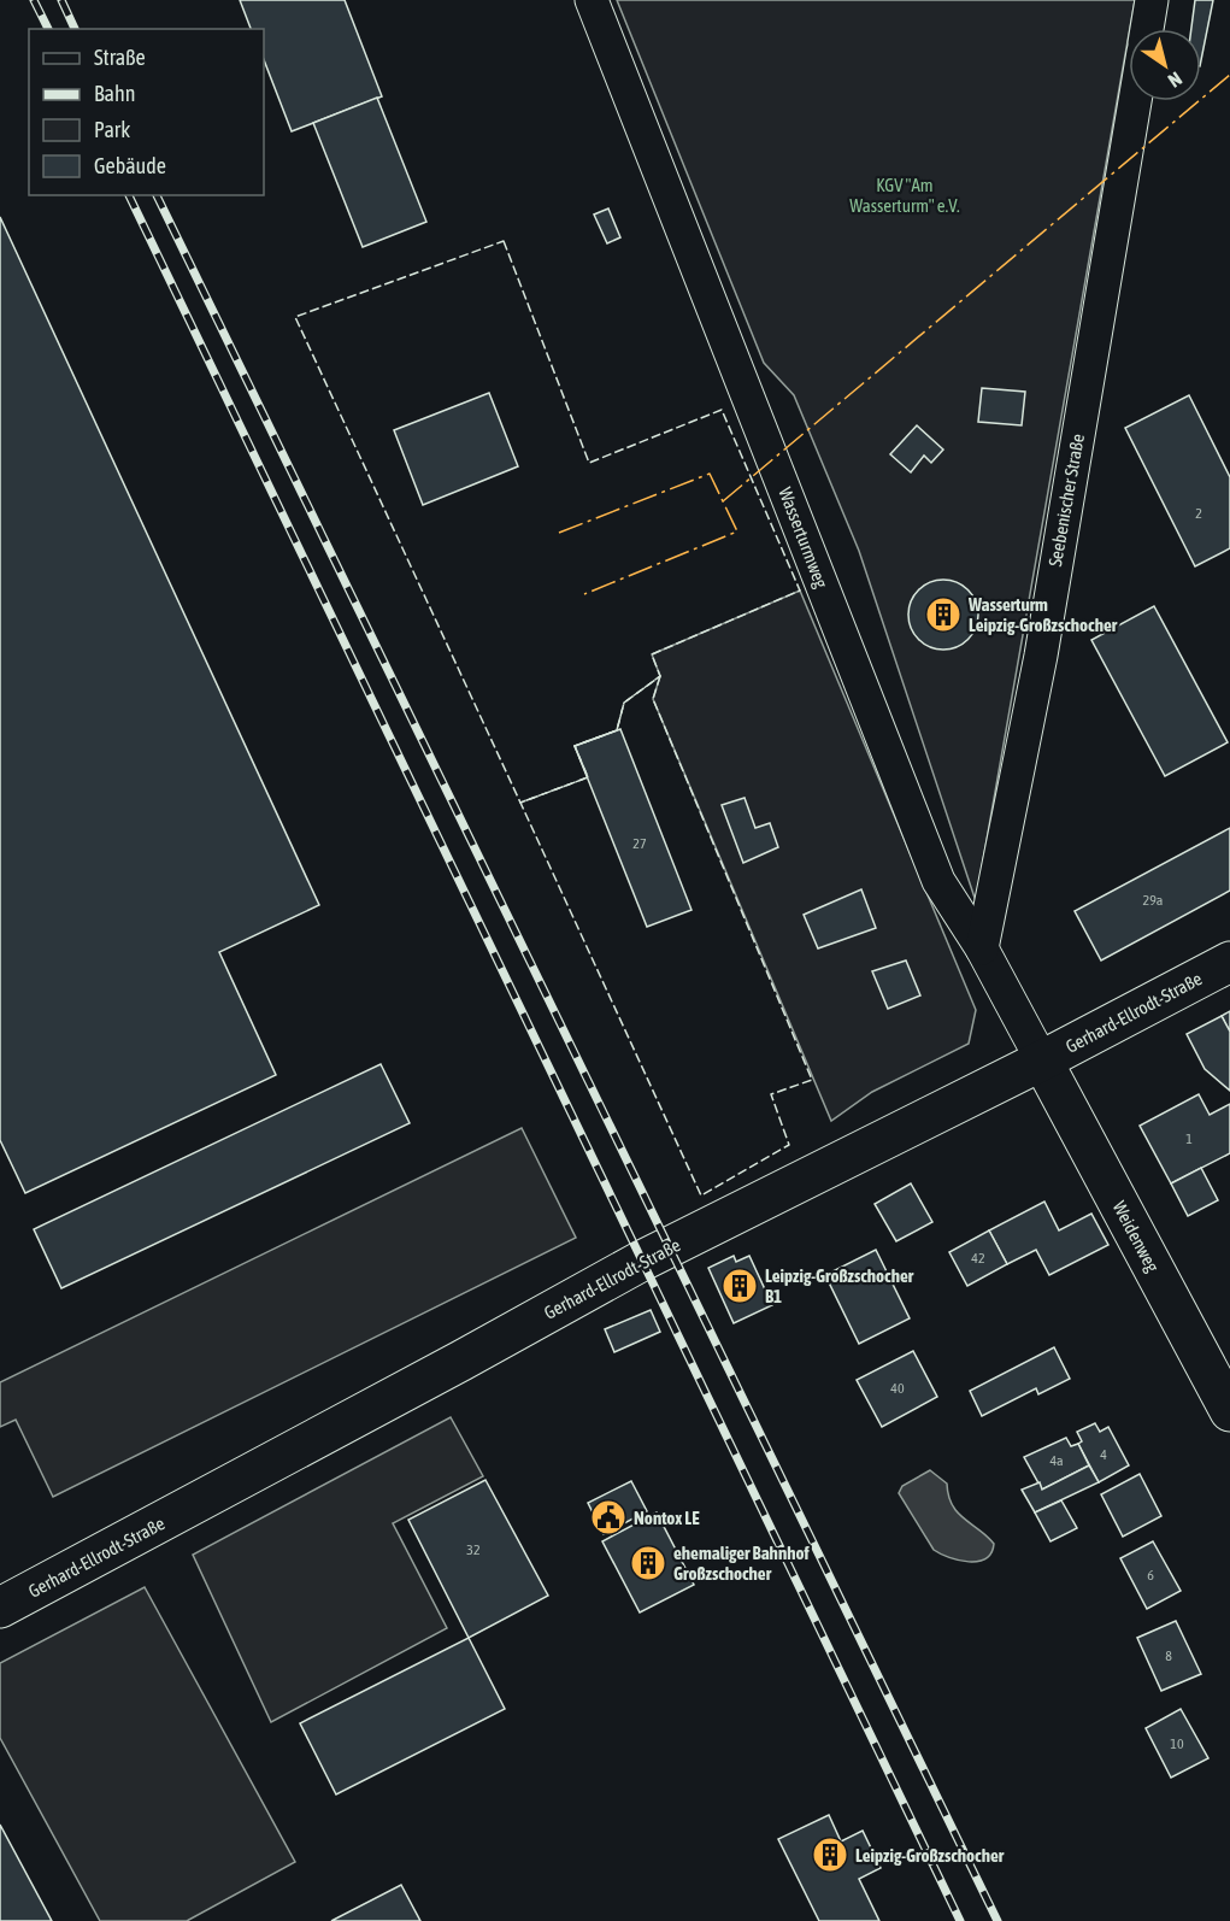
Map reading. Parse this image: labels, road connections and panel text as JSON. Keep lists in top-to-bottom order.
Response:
{
  "streets": {
    "main road": ["Gerhard-Ellrodt-Straße", "Weidenweg"],
    "street": ["Seebenischer Straße", "Wasserturmweg"]
  },
  "crossings": [
    ["Seebenischer Straße", "Wasserturmweg"],
    ["Wasserturmweg", "Gerhard-Ellrodt-Straße"],
    ["Wasserturmweg", "Weidenweg"],
    ["Gerhard-Ellrodt-Straße", "Weidenweg"]
  ],
  "parks": ["KGV \"Am Wasserturm\" e.V."],
  "places": {
    "building": [
      "Wasserturm Leipzig-Großzschocher",
      "Leipzig-Großzschocher B1",
      "ehemaliger Bahnhof Großzschocher",
      "Leipzig-Großzschocher"
    ],
    "public building": ["Nontox LE"]
  },
  "house_numbers": [
    "2",
    "27",
    "29a",
    "1",
    "42",
    "40",
    "4",
    "4a",
    "32",
    "6",
    "8",
    "10"
  ],
  "legend": [
    "Straße",
    "Bahn",
    "Park",
    "Gebäude"
  ],
  "north": "bottom right"
}
